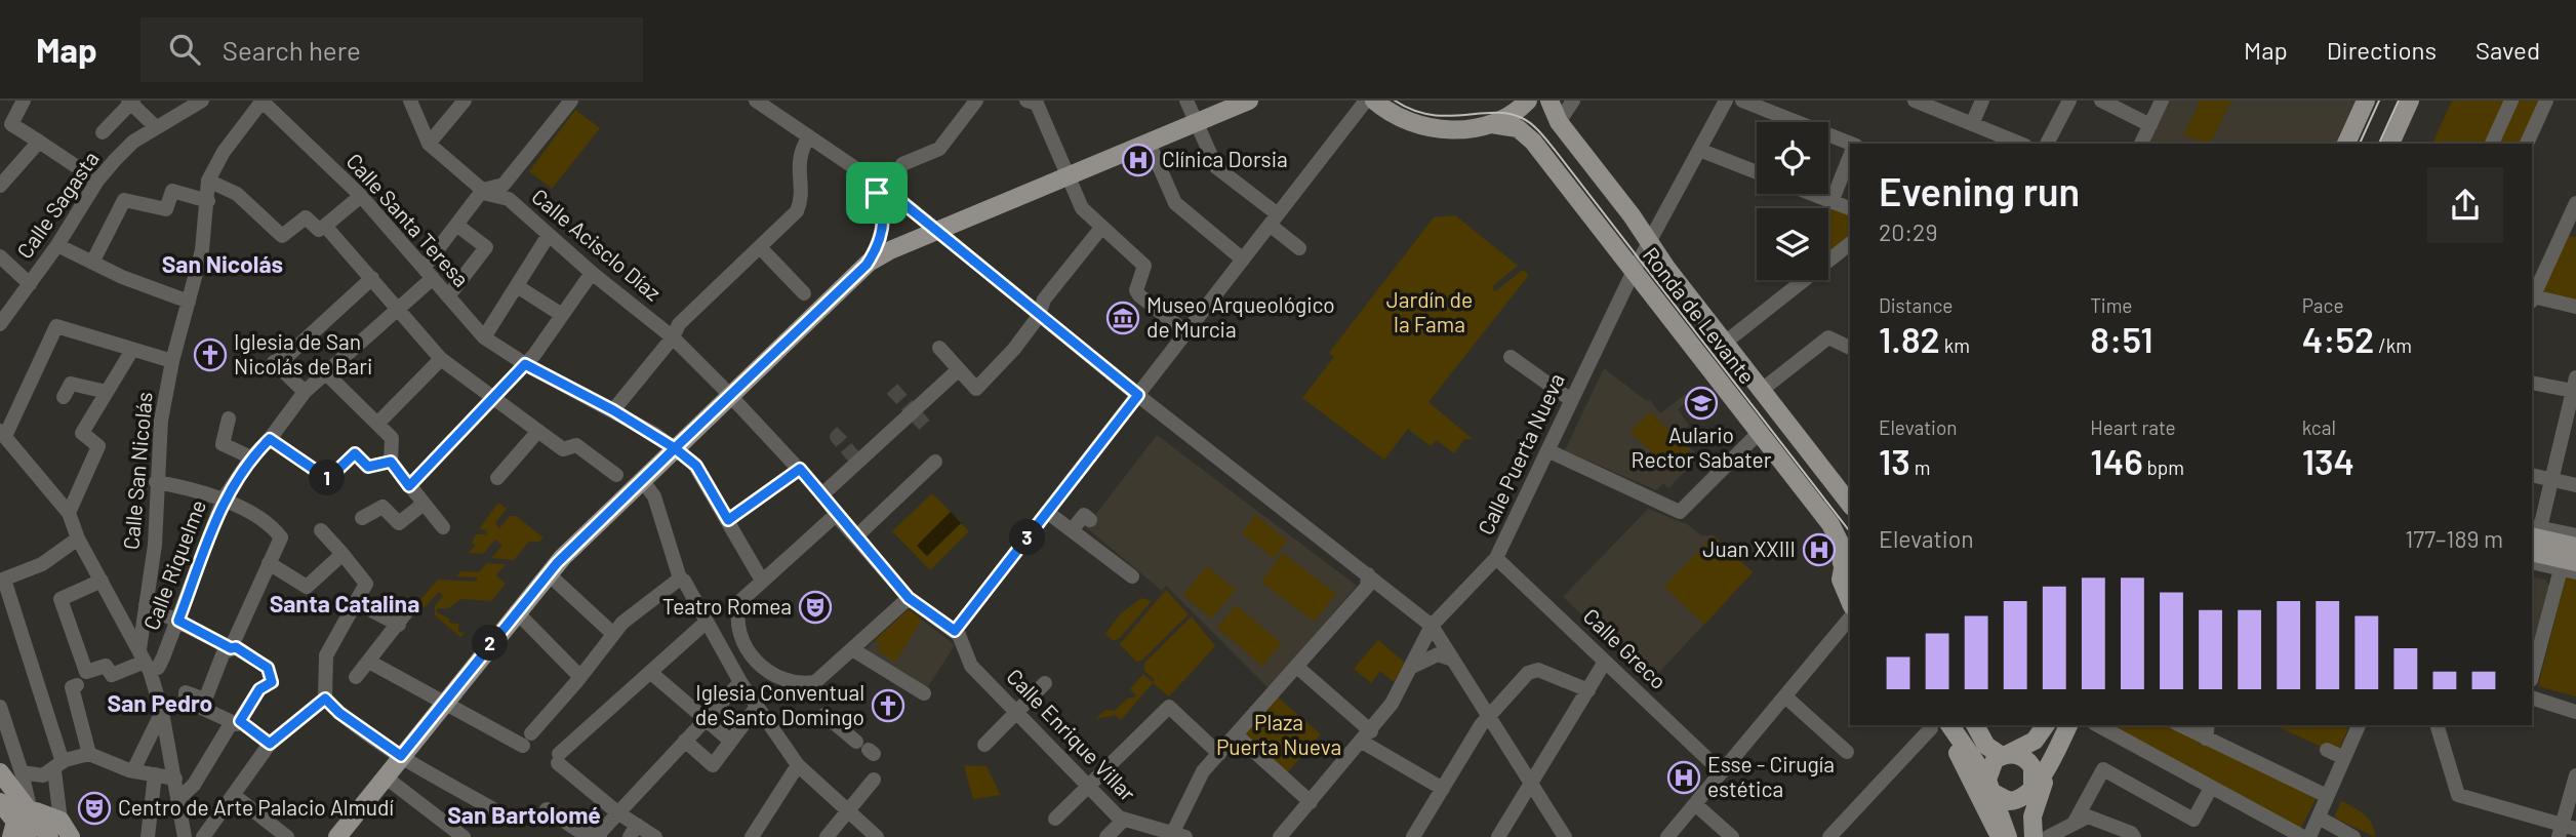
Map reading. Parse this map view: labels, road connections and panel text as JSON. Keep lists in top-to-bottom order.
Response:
{
  "streets": {
    "main road": ["Ronda de Levante"],
    "street": [
      "Calle Sagasta",
      "Calle Santa Teresa",
      "Calle Acisclo Díaz",
      "Calle Puerta Nueva",
      "Calle San Nicolás",
      "Calle Riquelme",
      "Calle Greco",
      "Calle Enrique Villar"
    ]
  },
  "crossings": [
    ["Calle Santa Teresa", "Calle San Nicolás"],
    ["Calle Santa Teresa", "Calle Riquelme"],
    ["Calle Acisclo Díaz", "Calle Riquelme"],
    ["Calle Acisclo Díaz", "Calle Enrique Villar"],
    ["Ronda de Levante", "Calle Puerta Nueva"],
    ["Calle Puerta Nueva", "Calle Greco"],
    ["Calle San Nicolás", "Calle Riquelme"]
  ],
  "districts": [
    "San Nicolás",
    "Santa Catalina",
    "San Pedro",
    "San Bartolomé"
  ],
  "parks": ["Jardín de la Fama", "Plaza Puerta Nueva"],
  "places": {
    "hospital": ["Clínica Dorsia", "Juan XXIII", "Esse - Cirugía estética"],
    "museum": ["Museo Arqueológico de Murcia"],
    "church": ["Iglesia de San Nicolás de Bari", "Iglesia Conventual de Santo Domingo"],
    "school or university": ["Aulario Rector Sabater"],
    "theatre": ["Teatro Romea", "Centro de Arte Palacio Almudí"]
  },
  "page": {
    "header": "Map",
    "search": "Search here",
    "nav": ["Map", "Directions", "Saved"],
    "heading": ["Evening run", "20:29"],
    "stats": [
      ["Distance", "1.82 km"],
      ["Time", "8:51"],
      ["Pace", "4:52 /km"],
      ["Elevation", "13 m"],
      ["Heart rate", "146 bpm"],
      ["kcal", "134"]
    ],
    "pins": ["1", "3", "2"],
    "chart": ["Elevation", "177–189 m"]
  }
}
